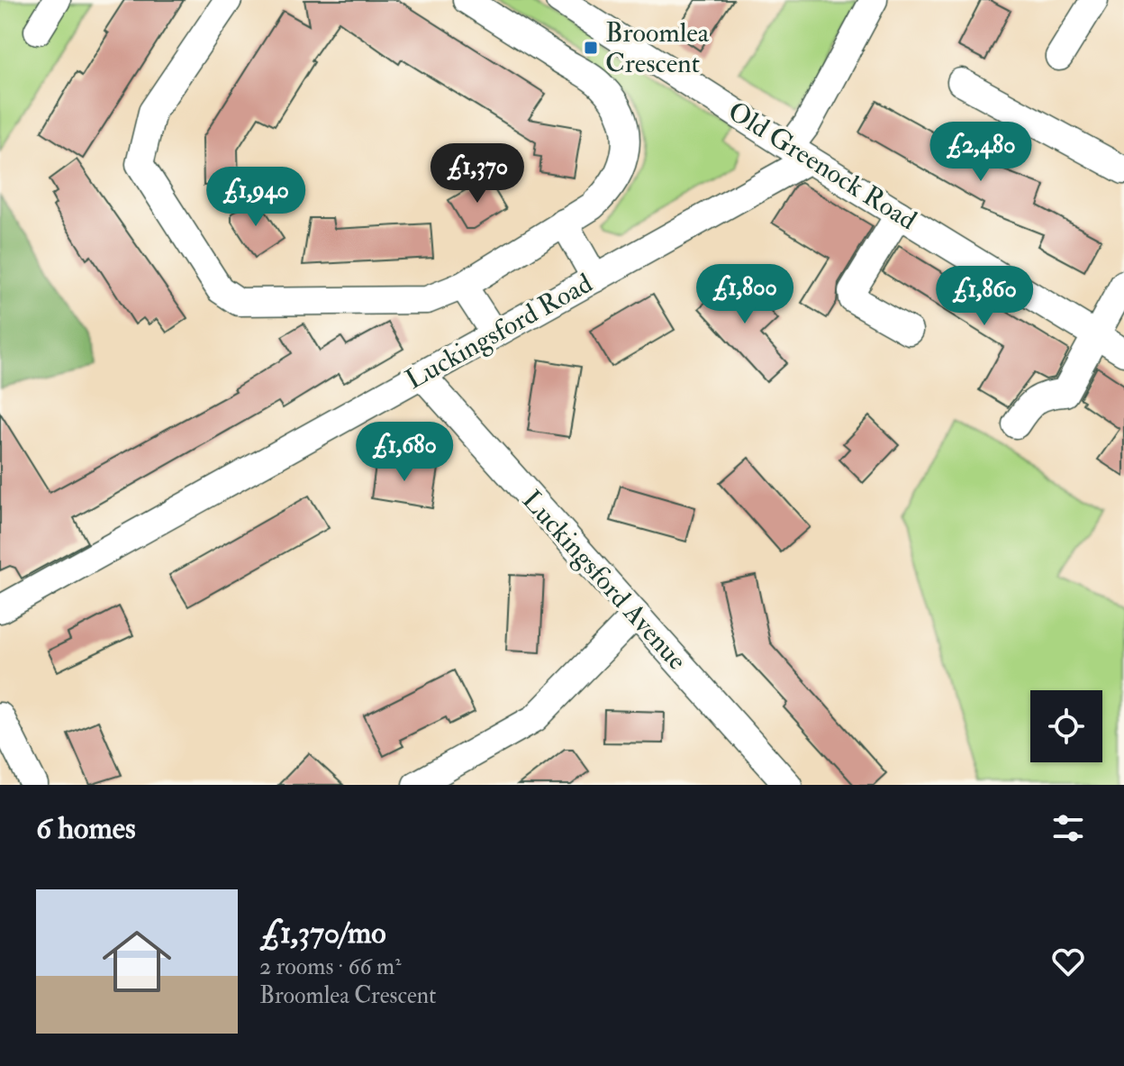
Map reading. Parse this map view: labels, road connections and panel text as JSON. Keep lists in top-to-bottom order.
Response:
{
  "streets": {
    "street": ["Old Greenock Road", "Luckingsford Road", "Luckingsford Avenue"]
  },
  "crossings": [
    ["Old Greenock Road", "Luckingsford Road"],
    ["Luckingsford Road", "Luckingsford Avenue"]
  ],
  "places": {
    "transit": ["Broomlea Crescent"]
  },
  "page": {
    "price": [
      "£2,480",
      "£1,370",
      "£1,940",
      "£1,800",
      "£1,860",
      "£1,680"
    ],
    "heading": "6 homes",
    "list": [
      {
        "name": "£1,370/mo",
        "note": "2 rooms · 66 m² · Broomlea Crescent"
      }
    ]
  }
}
